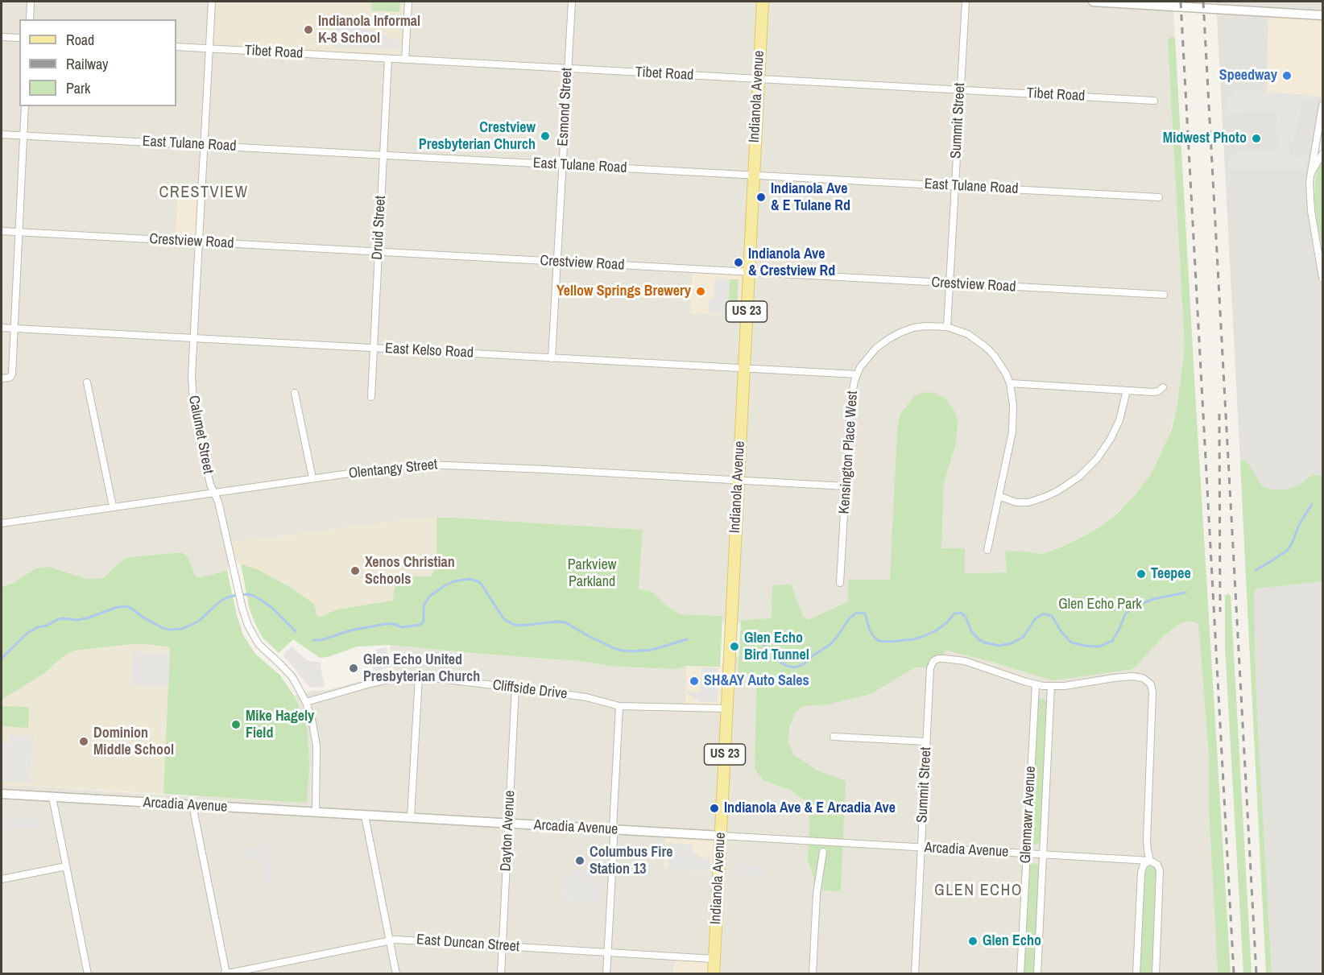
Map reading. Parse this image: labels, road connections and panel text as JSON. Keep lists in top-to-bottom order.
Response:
{
  "streets": {
    "main road": ["Indianola Avenue", "US 23"],
    "street": [
      "Tibet Road",
      "Esmond Street",
      "Summit Street",
      "East Tulane Road",
      "Druid Street",
      "Crestview Road",
      "East Kelso Road",
      "Calumet Street",
      "Kensington Place West",
      "Olentangy Street",
      "Cliffside Drive",
      "Arcadia Avenue",
      "Glenmawr Avenue",
      "Dayton Avenue",
      "East Duncan Street"
    ]
  },
  "crossings": [
    ["Tibet Road", "Indianola Avenue"],
    ["Tibet Road", "Esmond Street"],
    ["Tibet Road", "Summit Street"],
    ["Tibet Road", "Druid Street"],
    ["Tibet Road", "Calumet Street"],
    ["Indianola Avenue", "East Tulane Road"],
    ["Indianola Avenue", "Crestview Road"],
    ["Indianola Avenue", "East Kelso Road"],
    ["Indianola Avenue", "Olentangy Street"],
    ["Indianola Avenue", "Cliffside Drive"],
    ["Indianola Avenue", "Arcadia Avenue"],
    ["Indianola Avenue", "East Duncan Street"],
    ["Esmond Street", "East Tulane Road"],
    ["Esmond Street", "Crestview Road"],
    ["Esmond Street", "East Kelso Road"],
    ["Summit Street", "East Tulane Road"],
    ["Summit Street", "Crestview Road"],
    ["Summit Street", "Kensington Place West"],
    ["Summit Street", "Arcadia Avenue"],
    ["Summit Street", "Glenmawr Avenue"],
    ["East Tulane Road", "Druid Street"],
    ["East Tulane Road", "Calumet Street"],
    ["Druid Street", "Crestview Road"],
    ["Druid Street", "East Kelso Road"],
    ["Crestview Road", "Calumet Street"],
    ["East Kelso Road", "Calumet Street"],
    ["East Kelso Road", "Kensington Place West"],
    ["Calumet Street", "Olentangy Street"],
    ["Calumet Street", "Cliffside Drive"],
    ["Calumet Street", "Arcadia Avenue"],
    ["Kensington Place West", "Olentangy Street"],
    ["Cliffside Drive", "Dayton Avenue"],
    ["Arcadia Avenue", "Glenmawr Avenue"],
    ["Arcadia Avenue", "Dayton Avenue"],
    ["Dayton Avenue", "East Duncan Street"]
  ],
  "districts": ["CRESTVIEW", "GLEN ECHO"],
  "parks": ["Parkview Parkland", "Glen Echo Park"],
  "places": [
    "Indianola Informal K-8 School",
    "Speedway",
    "Crestview Presbyterian Church",
    "Midwest Photo",
    "Indianola Ave & E Tulane Rd",
    "Indianola Ave & Crestview Rd",
    "Yellow Springs Brewery",
    "Xenos Christian Schools",
    "Teepee",
    "Glen Echo Bird Tunnel",
    "Glen Echo United Presbyterian Church",
    "SH&AY Auto Sales",
    "Mike Hagely Field",
    "Dominion Middle School",
    "Indianola Ave & E Arcadia Ave",
    "Columbus Fire Station 13",
    "Glen Echo"
  ],
  "legend": ["Road", "Railway", "Park"]
}
